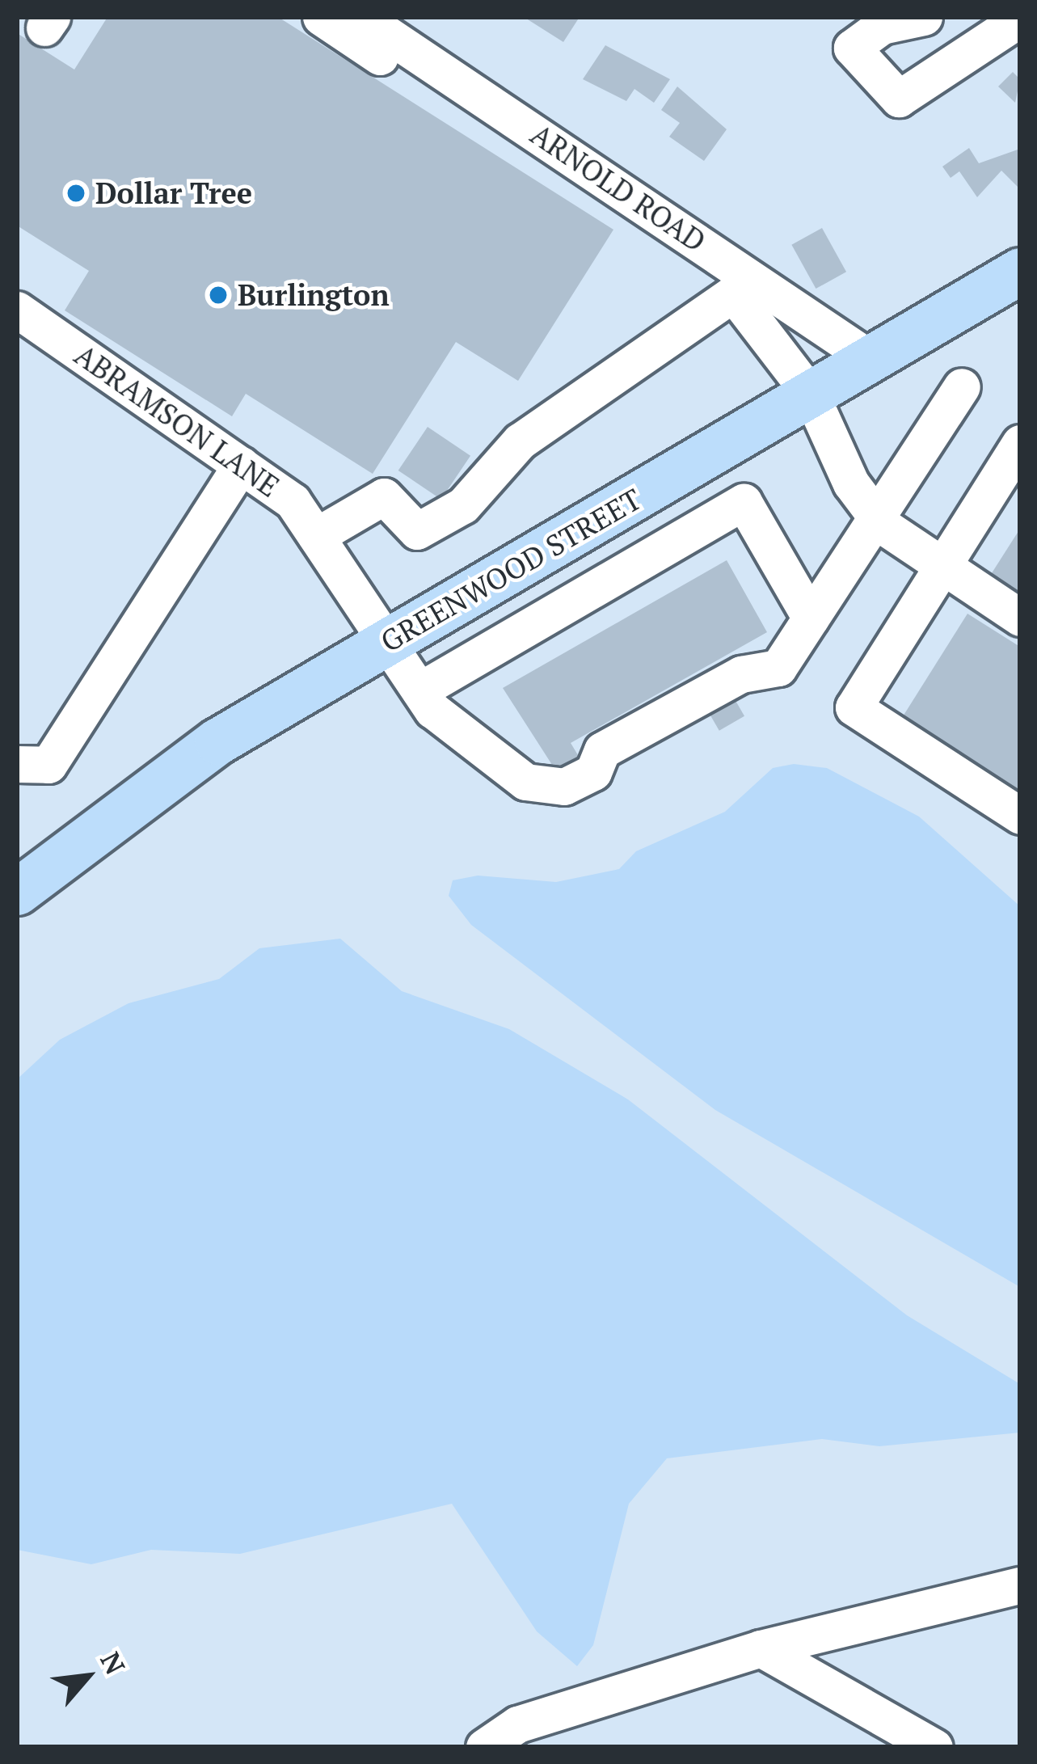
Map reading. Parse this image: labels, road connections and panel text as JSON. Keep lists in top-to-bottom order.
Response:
{
  "streets": {
    "main road": ["GREENWOOD STREET"],
    "street": ["ARNOLD ROAD", "ABRAMSON LANE"]
  },
  "crossings": [
    ["ARNOLD ROAD", "GREENWOOD STREET"],
    ["ABRAMSON LANE", "GREENWOOD STREET"]
  ],
  "places": ["Dollar Tree", "Burlington"],
  "north": "top right"
}
